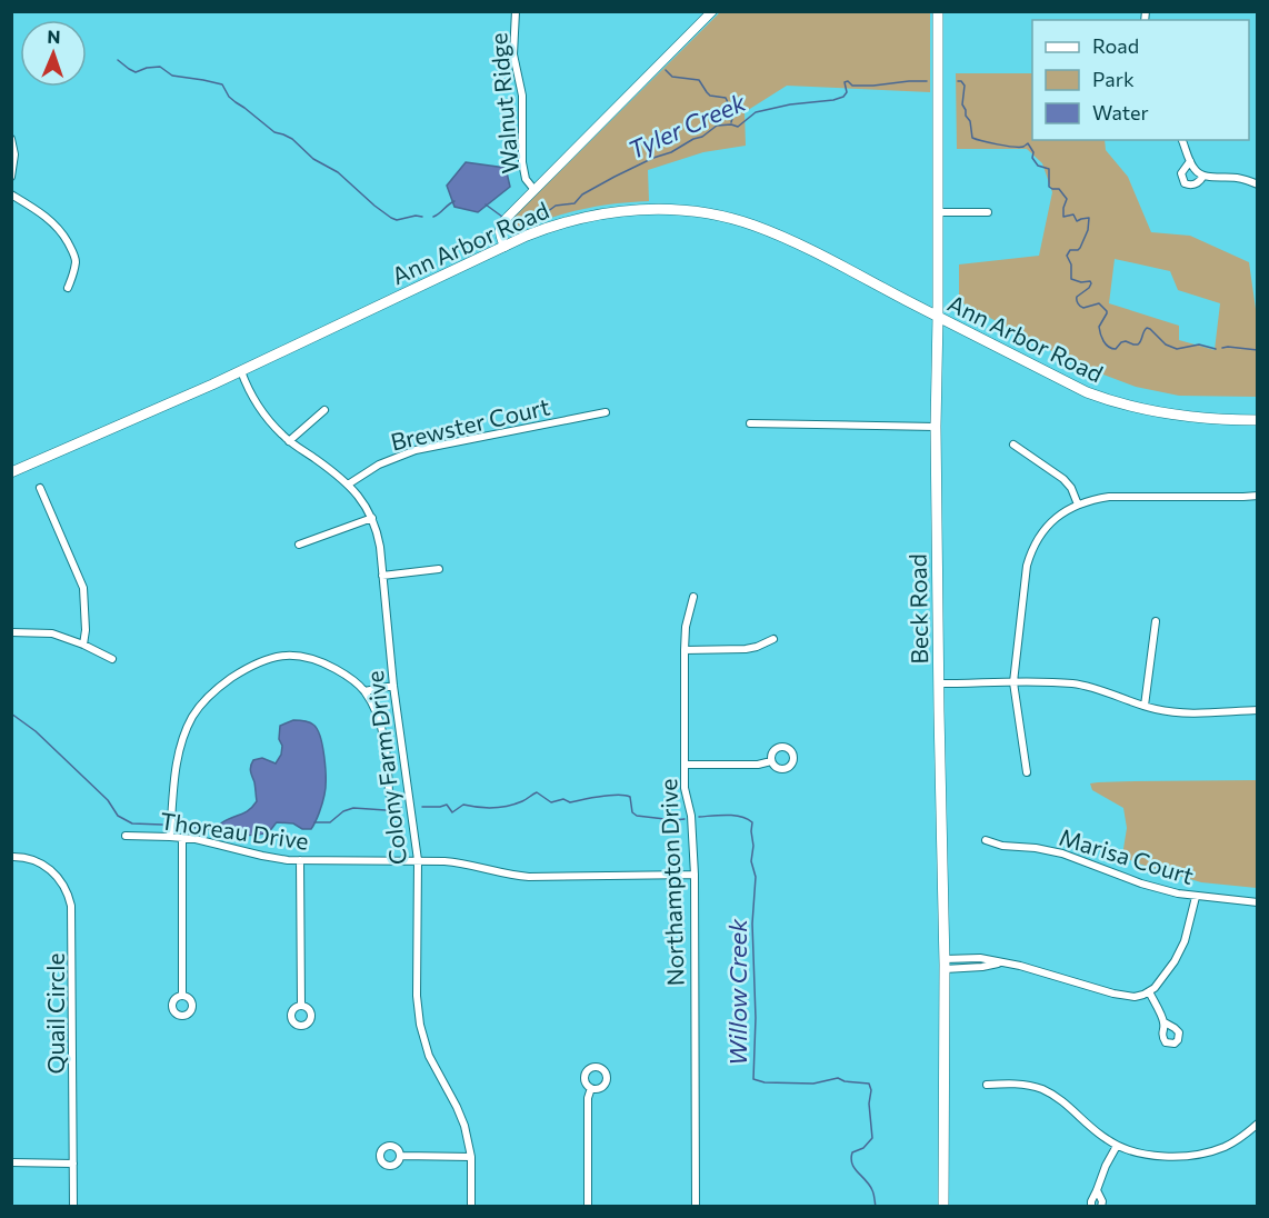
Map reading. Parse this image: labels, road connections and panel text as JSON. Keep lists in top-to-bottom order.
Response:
{
  "streets": {
    "main road": ["Ann Arbor Road", "Beck Road"],
    "street": [
      "Walnut Ridge",
      "Brewster Court",
      "Colony Farm Drive",
      "Thoreau Drive",
      "Marisa Court",
      "Northampton Drive",
      "Quail Circle"
    ]
  },
  "crossings": [
    ["Ann Arbor Road", "Beck Road"],
    ["Ann Arbor Road", "Colony Farm Drive"],
    ["Brewster Court", "Colony Farm Drive"],
    ["Colony Farm Drive", "Thoreau Drive"],
    ["Thoreau Drive", "Northampton Drive"]
  ],
  "water": ["Tyler Creek", "Willow Creek"],
  "legend": ["Road", "Park", "Water"],
  "north": "top"
}
